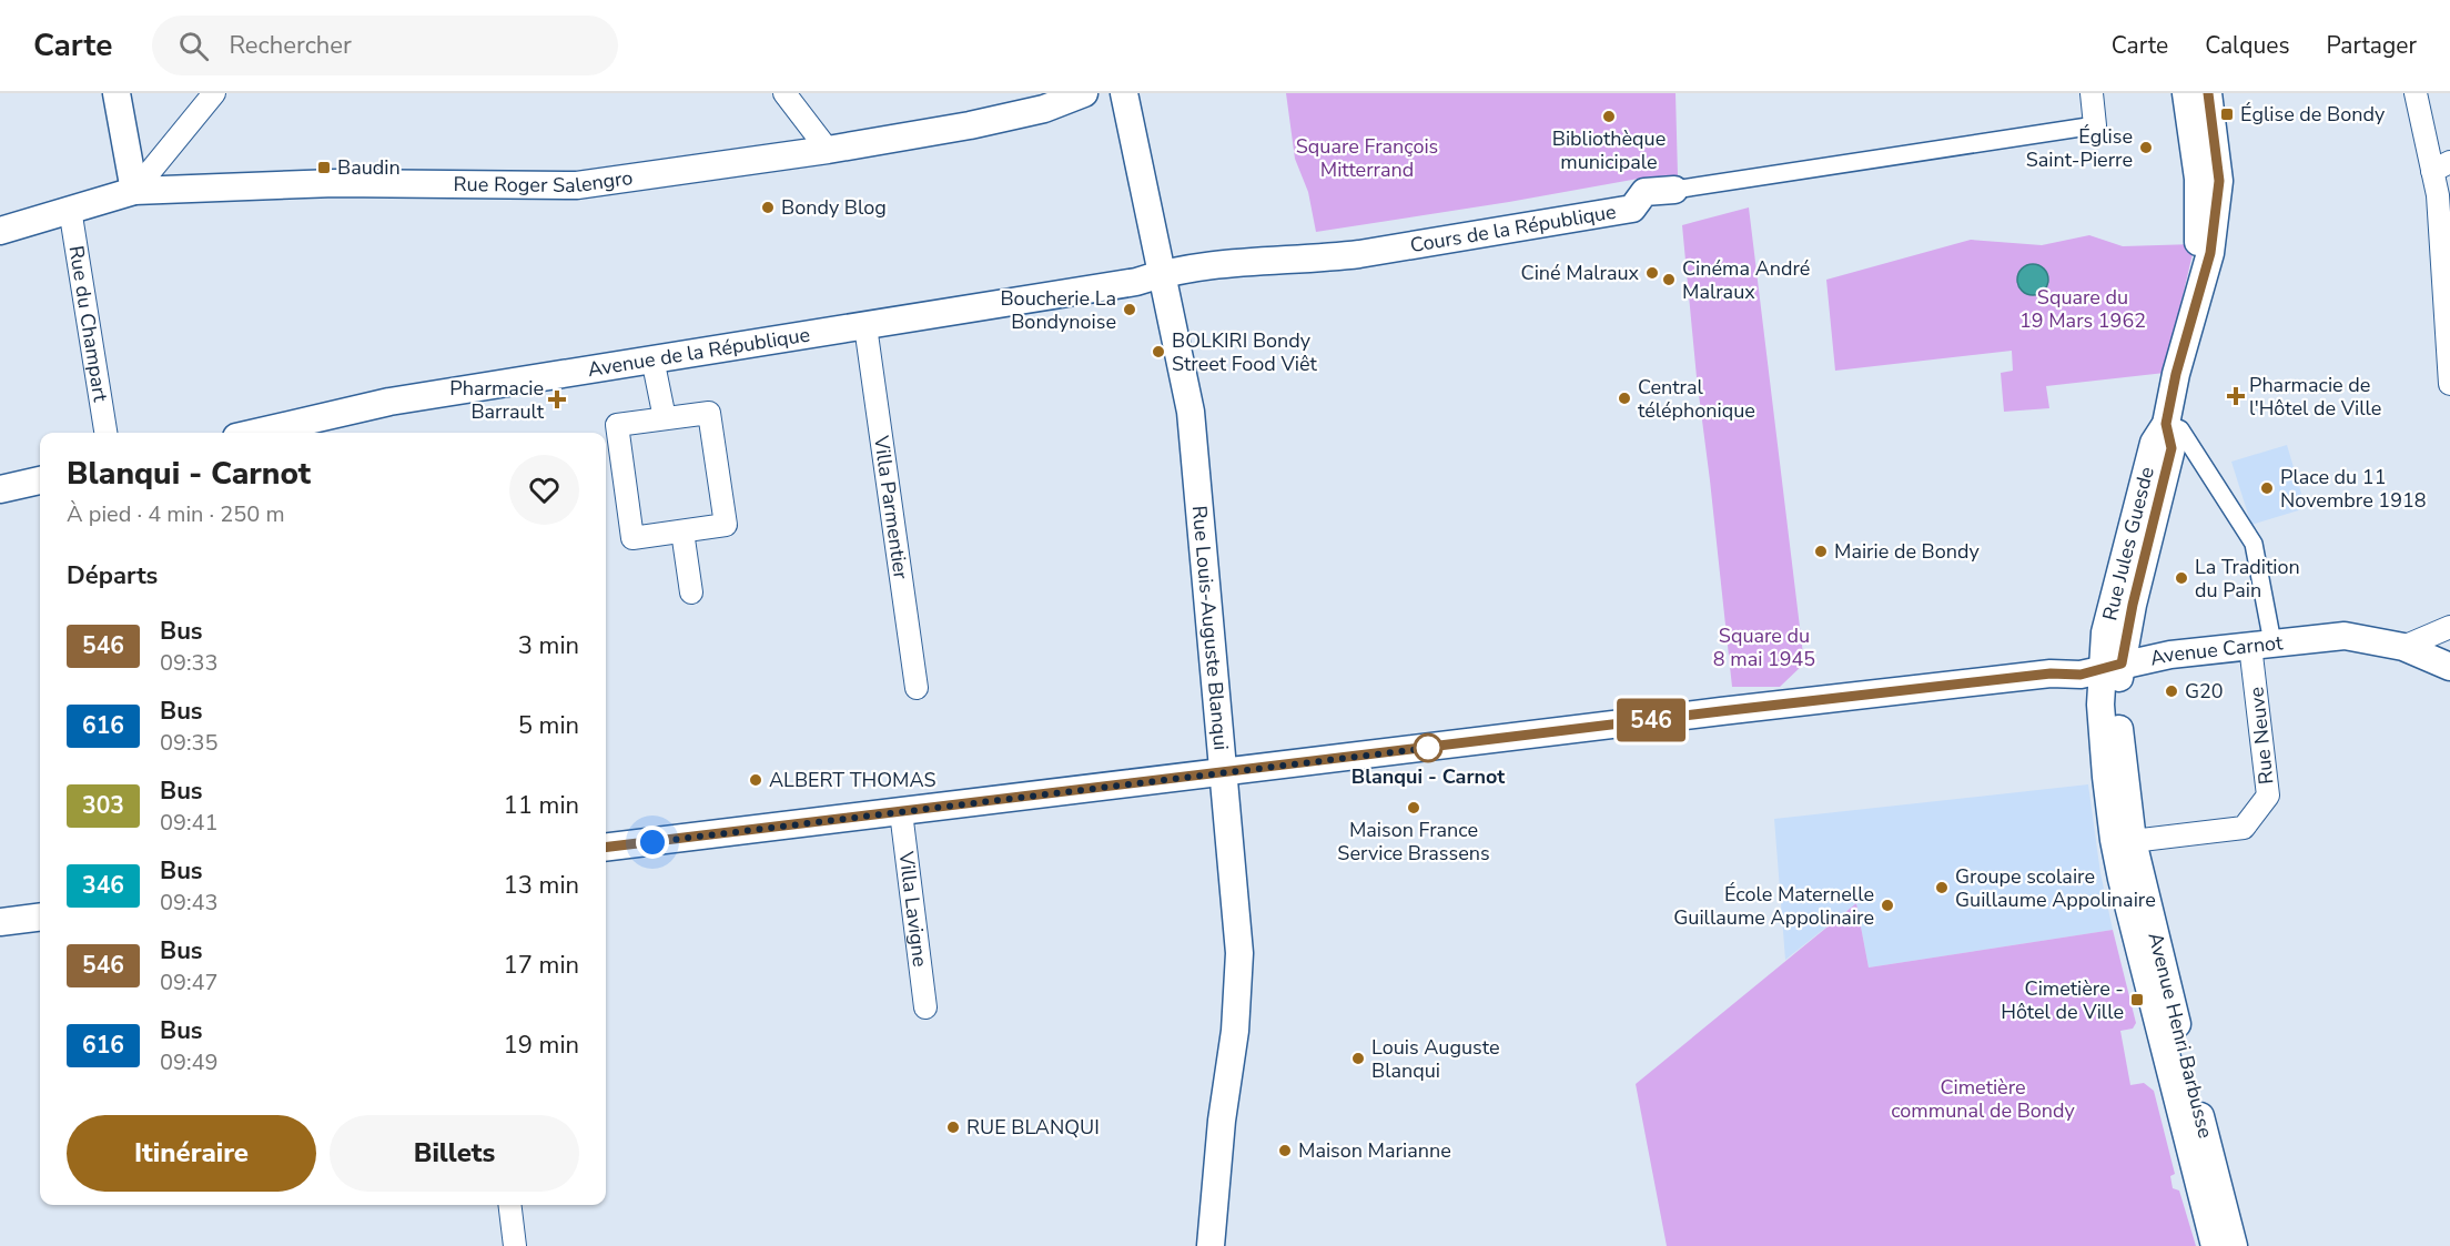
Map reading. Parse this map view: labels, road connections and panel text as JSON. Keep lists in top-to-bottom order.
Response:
{
  "streets": {
    "street": [
      "Rue Roger Salengro",
      "Cours de la République",
      "Rue du Champart",
      "Avenue de la République",
      "Villa Parmentier",
      "Rue Jules Guesde",
      "Rue Louis-Auguste Blanqui",
      "Avenue Carnot",
      "Rue Neuve",
      "Villa Lavigne",
      "Avenue Henri Barbusse"
    ]
  },
  "crossings": [
    ["Rue Roger Salengro", "Rue du Champart"],
    ["Cours de la République", "Avenue de la République"],
    ["Cours de la République", "Rue Louis-Auguste Blanqui"],
    ["Avenue de la République", "Villa Parmentier"],
    ["Avenue de la République", "Rue Louis-Auguste Blanqui"],
    ["Rue Jules Guesde", "Avenue Carnot"],
    ["Rue Jules Guesde", "Avenue Henri Barbusse"],
    ["Rue Louis-Auguste Blanqui", "Avenue Carnot"],
    ["Avenue Carnot", "Rue Neuve"],
    ["Avenue Carnot", "Villa Lavigne"],
    ["Avenue Carnot", "Avenue Henri Barbusse"],
    ["Rue Neuve", "Avenue Henri Barbusse"]
  ],
  "parks": [
    "Square François Mitterrand",
    "Square du 19 Mars 1962",
    "Square du 8 mai 1945",
    "Cimetière communal de Bondy"
  ],
  "places": {
    "transit": ["Église de Bondy", "Baudin", "Cimetière - Hôtel de Ville"],
    "other": [
      "Bibliothèque municipale",
      "Église Saint-Pierre",
      "Bondy Blog",
      "Ciné Malraux",
      "Cinéma André Malraux",
      "Boucherie La Bondynoise",
      "BOLKIRI Bondy Street Food Viêt",
      "Central téléphonique",
      "Place du 11 Novembre 1918",
      "Mairie de Bondy",
      "La Tradition du Pain",
      "G20",
      "Blanqui - Carnot",
      "ALBERT THOMAS",
      "Maison France Service Brassens",
      "Groupe scolaire Guillaume Appolinaire",
      "École Maternelle Guillaume Appolinaire",
      "Louis Auguste Blanqui",
      "RUE BLANQUI",
      "Maison Marianne"
    ],
    "health": ["Pharmacie de l'Hôtel de Ville", "Pharmacie Barrault"]
  },
  "lines": ["bus line 546"],
  "page": {
    "header": "Carte",
    "search": "Rechercher",
    "nav": ["Carte", "Calques", "Partager"],
    "on_map": "546",
    "heading": [
      ["Blanqui - Carnot", "À pied · 4 min · 250 m"],
      "Départs"
    ],
    "list": [
      {
        "mark": "546",
        "name": "Bus",
        "note": "09:33",
        "value": "3 min"
      },
      {
        "mark": "616",
        "name": "Bus",
        "note": "09:35",
        "value": "5 min"
      },
      {
        "mark": "303",
        "name": "Bus",
        "note": "09:41",
        "value": "11 min"
      },
      {
        "mark": "346",
        "name": "Bus",
        "note": "09:43",
        "value": "13 min"
      },
      {
        "mark": "546",
        "name": "Bus",
        "note": "09:47",
        "value": "17 min"
      },
      {
        "mark": "616",
        "name": "Bus",
        "note": "09:49",
        "value": "19 min"
      }
    ],
    "buttons": ["Itinéraire", "Billets"]
  }
}
